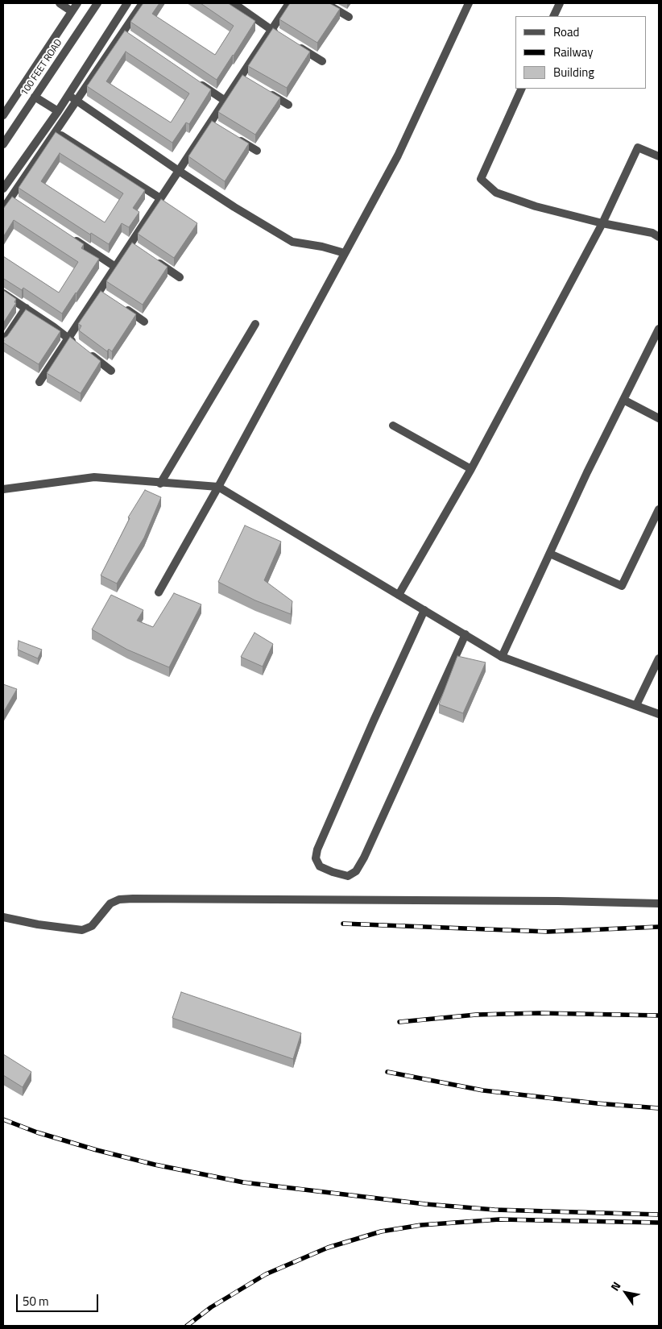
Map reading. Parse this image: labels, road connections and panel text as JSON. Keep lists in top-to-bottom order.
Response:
{
  "streets": {
    "street": ["100 FEET ROAD"]
  },
  "legend": ["Road", "Railway", "Building"],
  "scale_bar": "50 m",
  "north": "top left"
}
